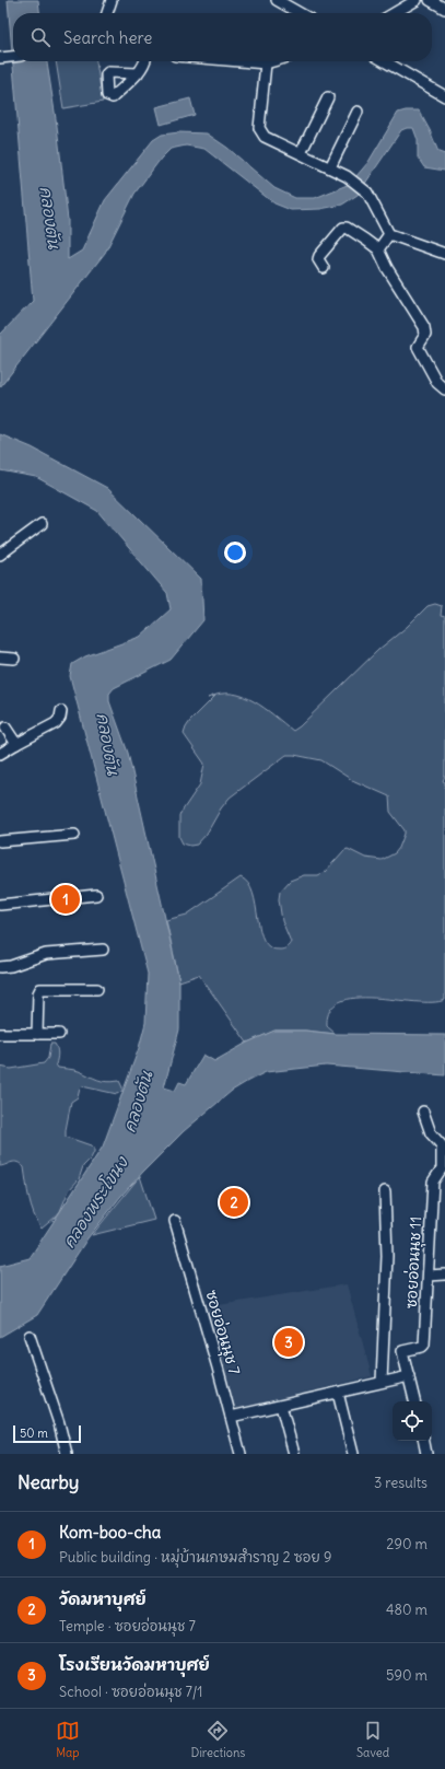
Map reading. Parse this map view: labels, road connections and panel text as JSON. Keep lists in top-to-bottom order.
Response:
{
  "streets": {
    "street": ["ซอยอ่อนนุช 11", "ซอยอ่อนนุช 7"]
  },
  "water": ["คลองตัน", "คลองพระโขนง"],
  "scale_bar": "50 m",
  "page": {
    "search": "Search here",
    "pins": ["1", "2", "3"],
    "scale": "50 m",
    "heading": ["Nearby", "3 results"],
    "list": [
      {
        "mark": "1",
        "name": "Kom-boo-cha",
        "note": "Public building · หมุ่บ้านเกษมสำราญ 2 ซอย 9",
        "value": "290 m"
      },
      {
        "mark": "2",
        "name": "วัดมหาบุศย์",
        "note": "Temple · ซอยอ่อนนุช 7",
        "value": "480 m"
      },
      {
        "mark": "3",
        "name": "โรงเรียนวัดมหาบุศย์",
        "note": "School · ซอยอ่อนนุช 7/1",
        "value": "590 m"
      }
    ],
    "nav": ["Map", "Directions", "Saved"]
  }
}
